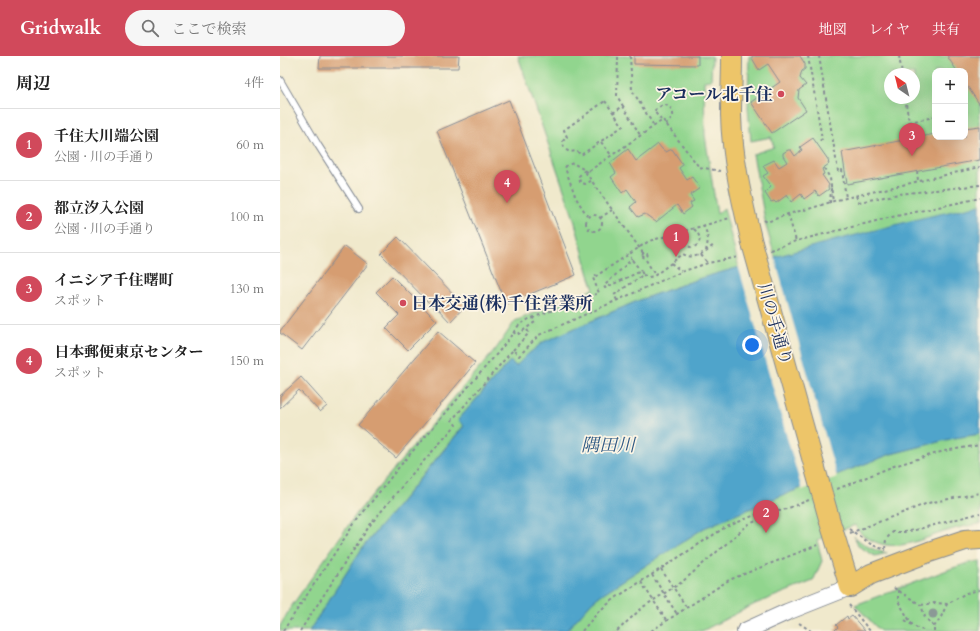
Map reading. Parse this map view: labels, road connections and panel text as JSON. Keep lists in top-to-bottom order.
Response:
{
  "streets": {
    "main road": ["川の手通り"]
  },
  "water": ["隅田川"],
  "places": ["アコール北千住", "日本交通(株)千住営業所"],
  "north": "top left",
  "page": {
    "header": "Gridwalk",
    "search": "ここで検索",
    "nav": ["地図", "レイヤ", "共有"],
    "heading": ["周辺", "4件"],
    "map_buttons": ["+", "−"],
    "list": [
      {
        "mark": "1",
        "name": "千住大川端公園",
        "note": "公園 · 川の手通り",
        "value": "60 m"
      },
      {
        "mark": "2",
        "name": "都立汐入公園",
        "note": "公園 · 川の手通り",
        "value": "100 m"
      },
      {
        "mark": "3",
        "name": "イニシア千住曙町",
        "note": "スポット",
        "value": "130 m"
      },
      {
        "mark": "4",
        "name": "日本郵便東京センター",
        "note": "スポット",
        "value": "150 m"
      }
    ],
    "pins": [
      "3",
      "4",
      "1",
      "2"
    ]
  }
}
